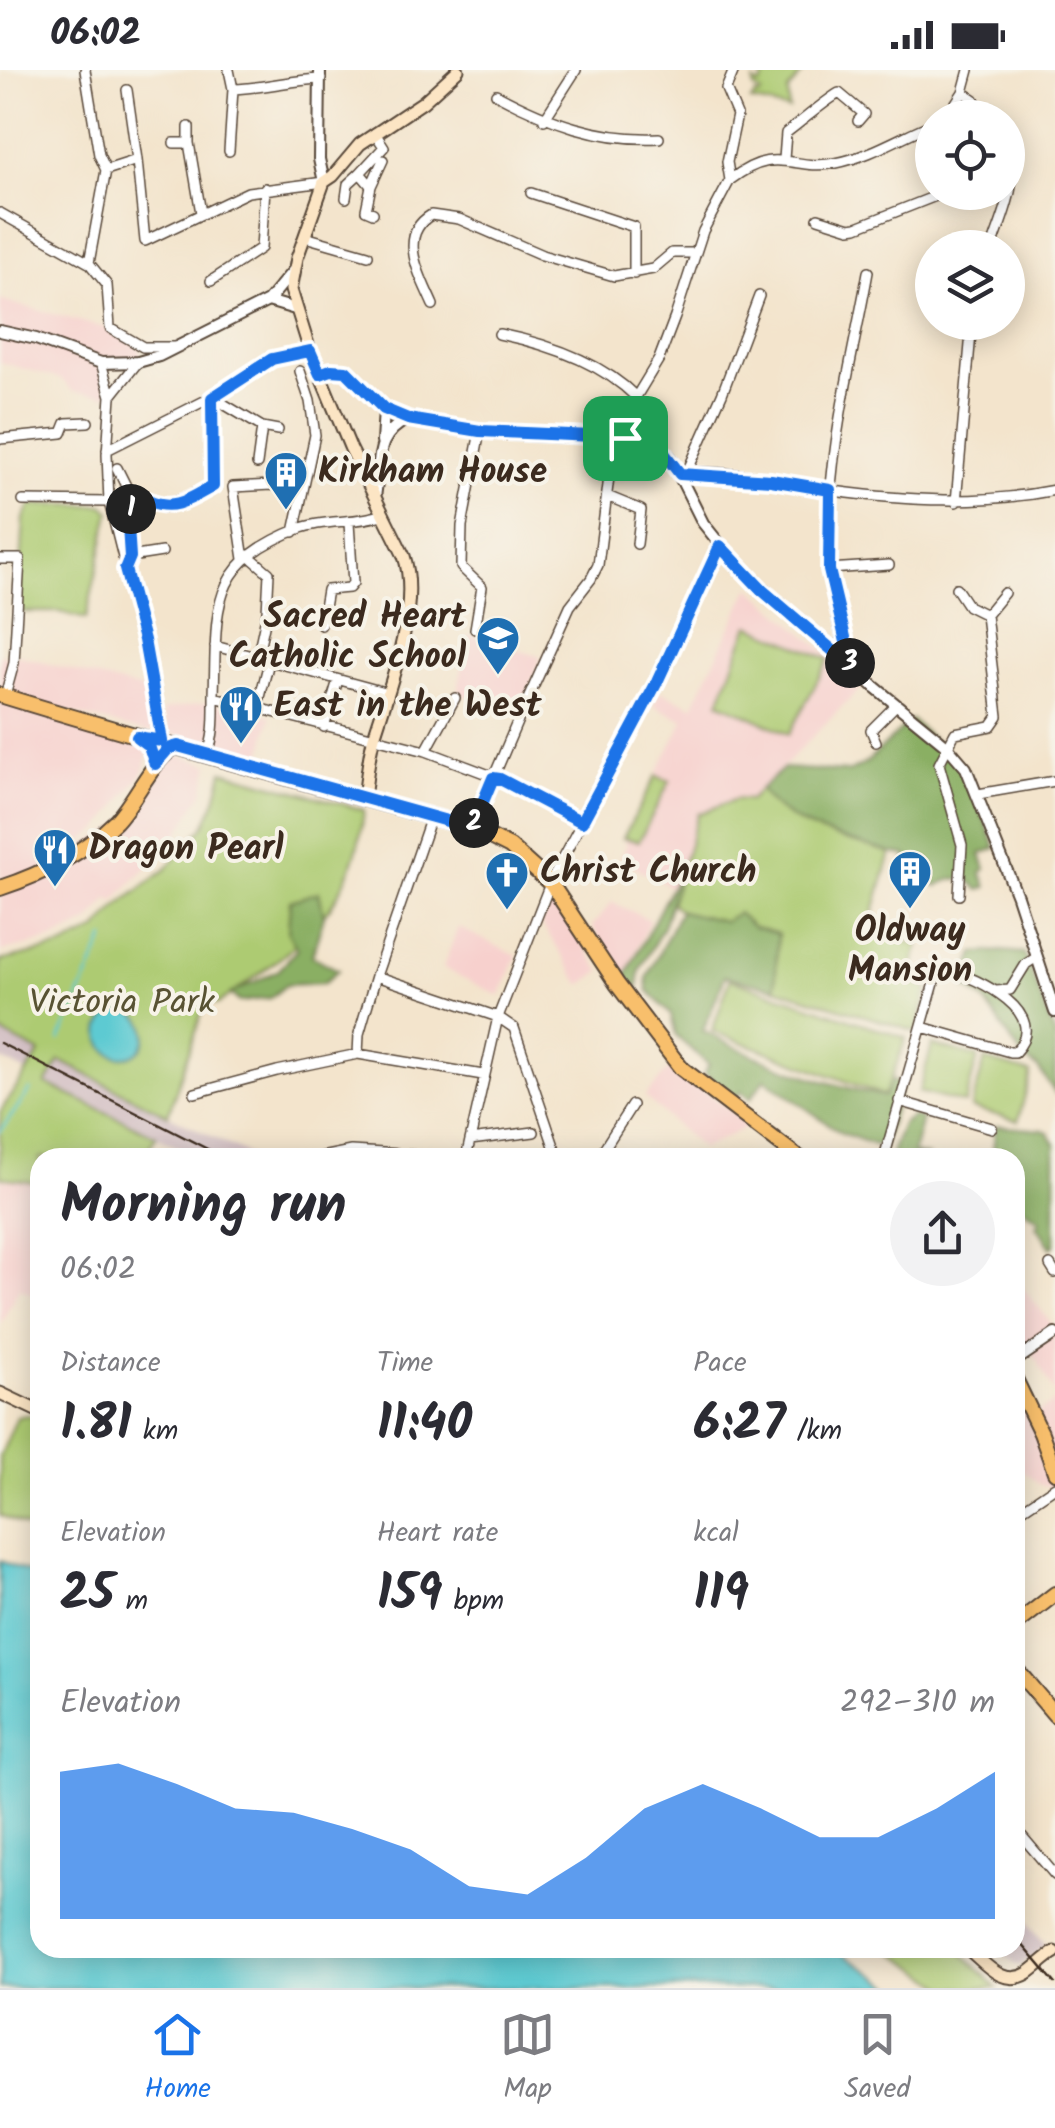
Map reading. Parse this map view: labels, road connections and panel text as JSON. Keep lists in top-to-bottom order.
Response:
{
  "parks": ["Victoria Park"],
  "places": {
    "building": ["Kirkham House", "Oldway Mansion"],
    "school or university": ["Sacred Heart Catholic School"],
    "restaurant": ["East in the West", "Dragon Pearl"],
    "church": ["Christ Church"]
  },
  "page": {
    "status": "06:02",
    "pins": ["1", "3", "2"],
    "heading": ["Morning run", "06:02"],
    "stats": [
      ["Distance", "1.81 km"],
      ["Time", "11:40"],
      ["Pace", "6:27 /km"],
      ["Elevation", "25 m"],
      ["Heart rate", "159 bpm"],
      ["kcal", "119"]
    ],
    "chart": ["Elevation", "292–310 m"],
    "tabs": ["Home", "Map", "Saved"]
  }
}
